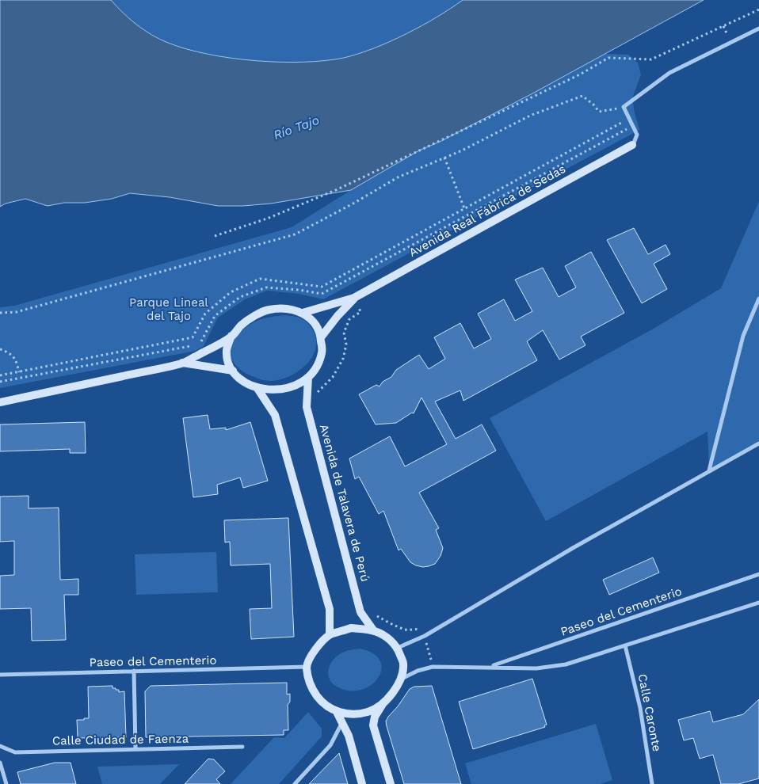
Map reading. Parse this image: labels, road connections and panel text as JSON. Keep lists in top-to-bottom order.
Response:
{
  "streets": {
    "street": [
      "Avenida Real Fábrica de Sedas",
      "Avenida de Talavera de Perú",
      "Paseo del Cementerio",
      "Calle Caronte",
      "Calle Ciudad de Faenza"
    ]
  },
  "crossings": [
    ["Avenida Real Fábrica de Sedas", "Avenida de Talavera de Perú"],
    ["Avenida de Talavera de Perú", "Paseo del Cementerio"],
    ["Paseo del Cementerio", "Calle Caronte"]
  ],
  "water": ["Río Tajo"],
  "parks": ["Parque Lineal del Tajo"]
}
